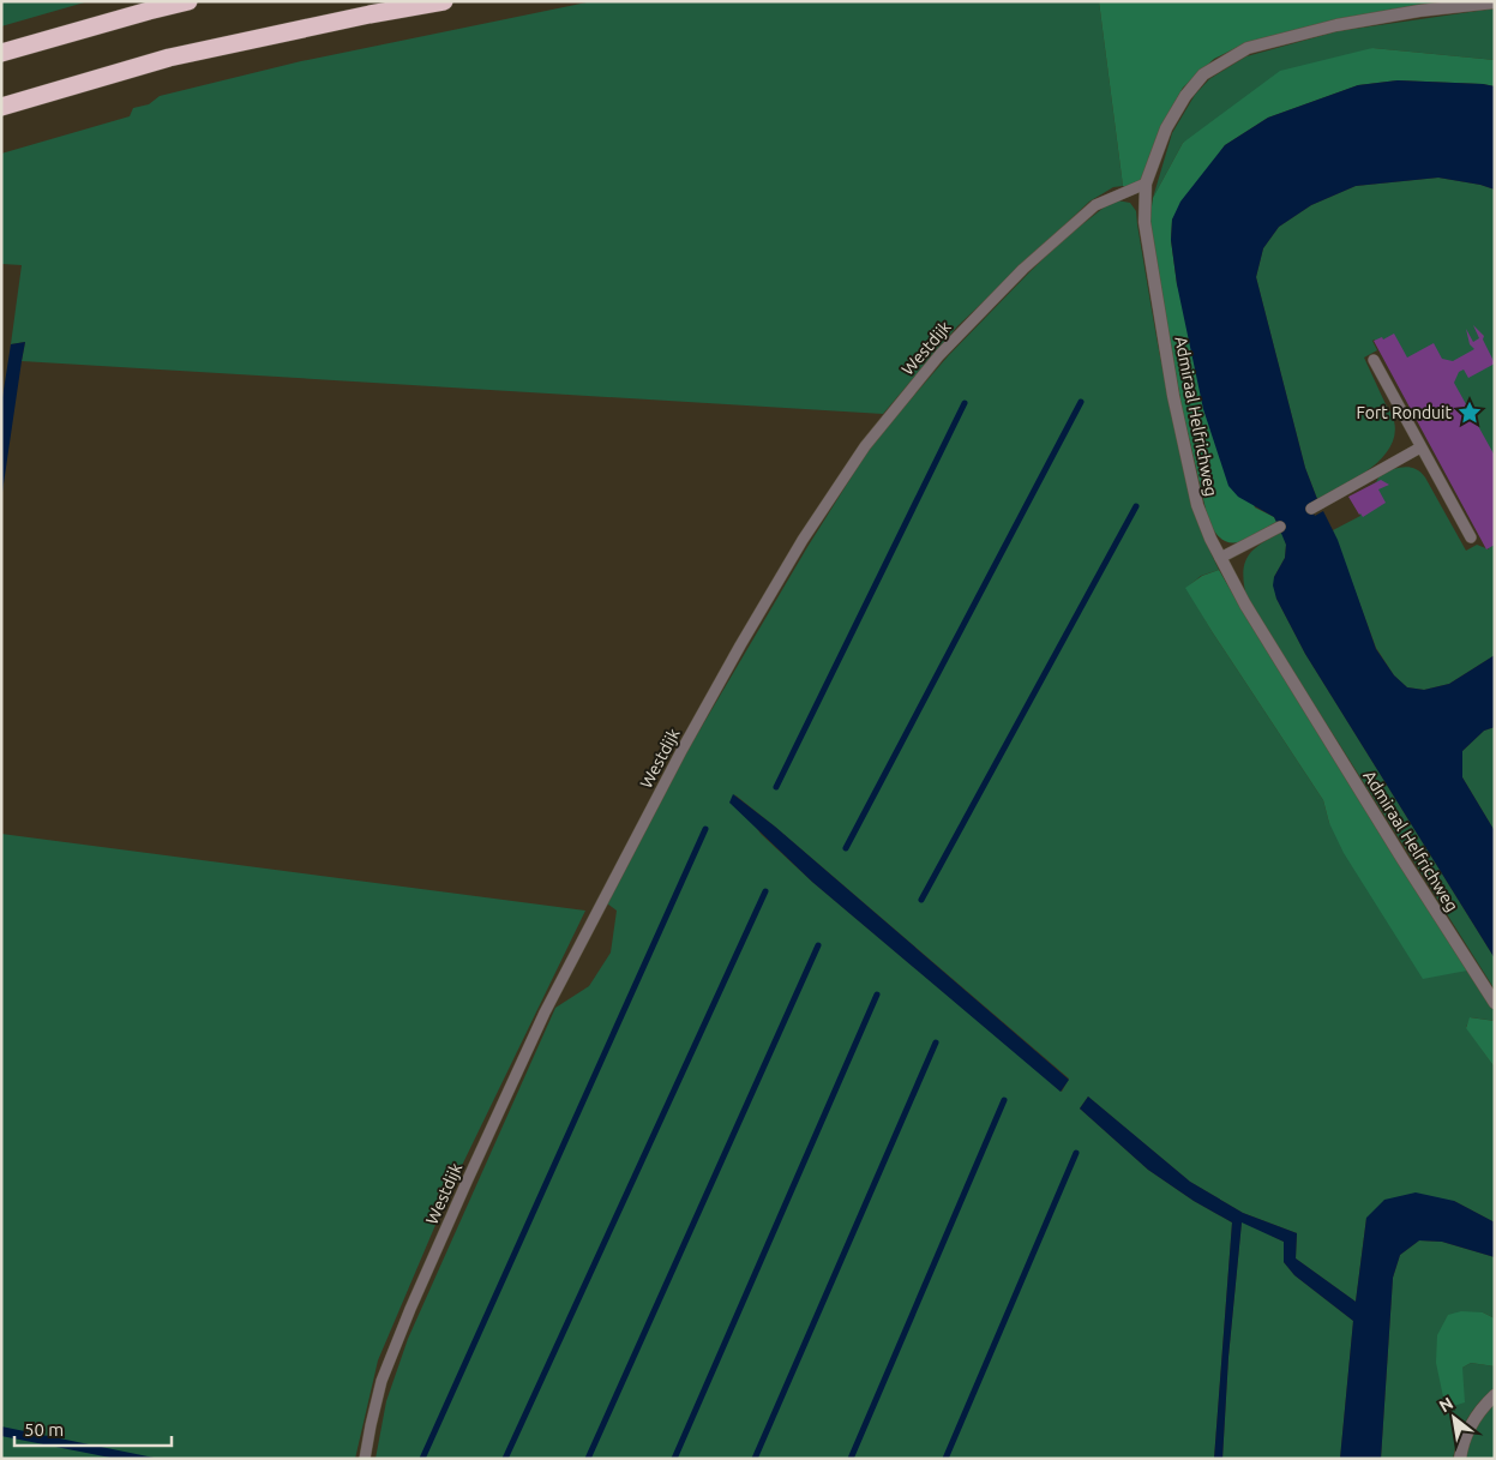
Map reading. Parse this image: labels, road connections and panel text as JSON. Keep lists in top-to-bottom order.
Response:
{
  "streets": {
    "street": ["Admiraal Helfrichweg"],
    "lane": ["Westdijk"]
  },
  "crossings": [
    ["Westdijk", "Admiraal Helfrichweg"]
  ],
  "places": {
    "place": ["Fort Ronduit"]
  },
  "scale_bar": "50 m",
  "north": "top left"
}
